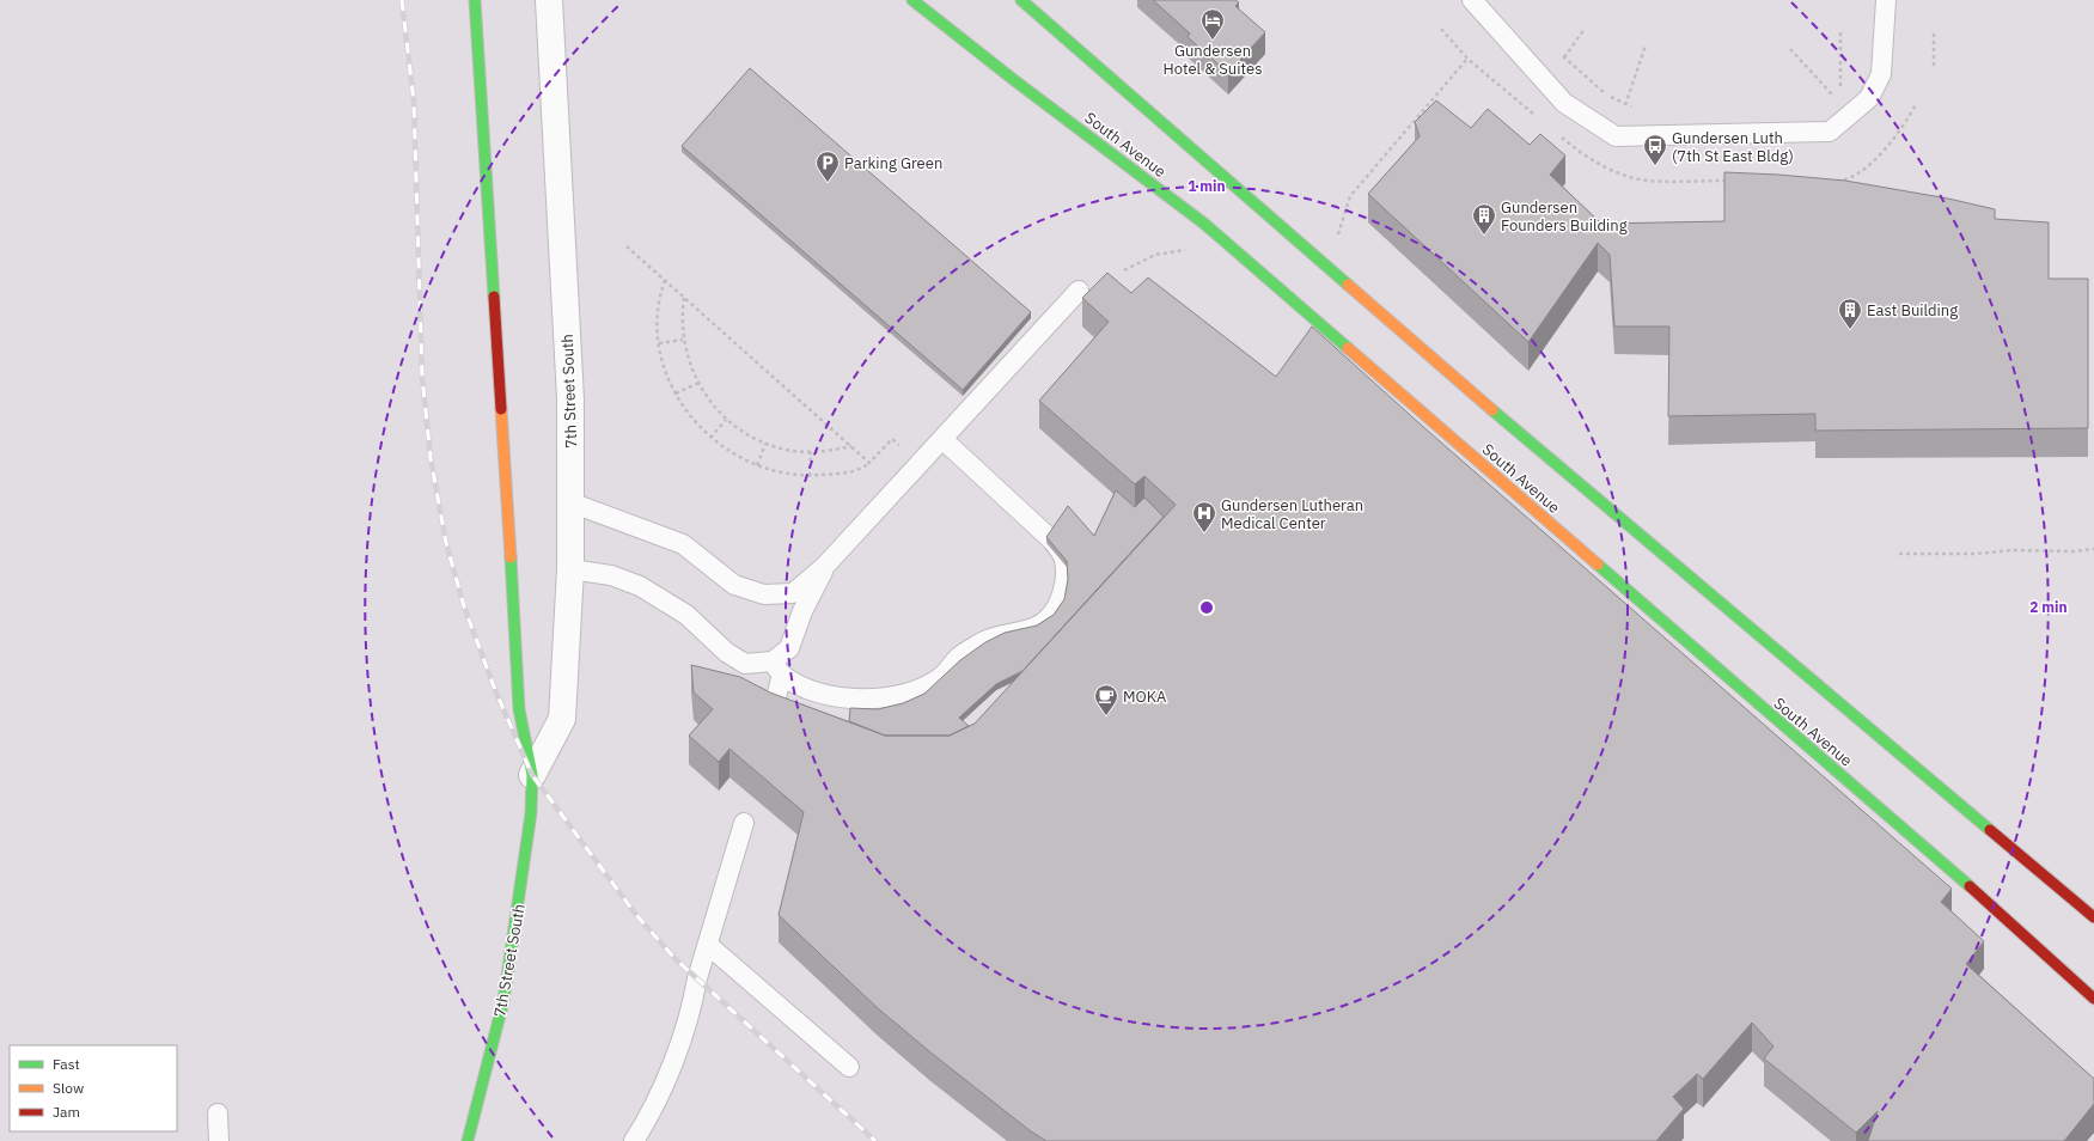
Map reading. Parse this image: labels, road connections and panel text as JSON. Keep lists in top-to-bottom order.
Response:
{
  "streets": {
    "main road": ["South Avenue", "7th Street South"]
  },
  "places": {
    "hotel": ["Gundersen Hotel & Suites"],
    "bus stop": ["Gundersen Luth (7th St East Bldg)"],
    "parking": ["Parking Green"],
    "building": ["Gundersen Founders Building", "East Building"],
    "hospital": ["Gundersen Lutheran Medical Center"],
    "cafe": ["MOKA"]
  },
  "legend": ["Fast", "Slow", "Jam"],
  "rings": ["1 min", "2 min"]
}
